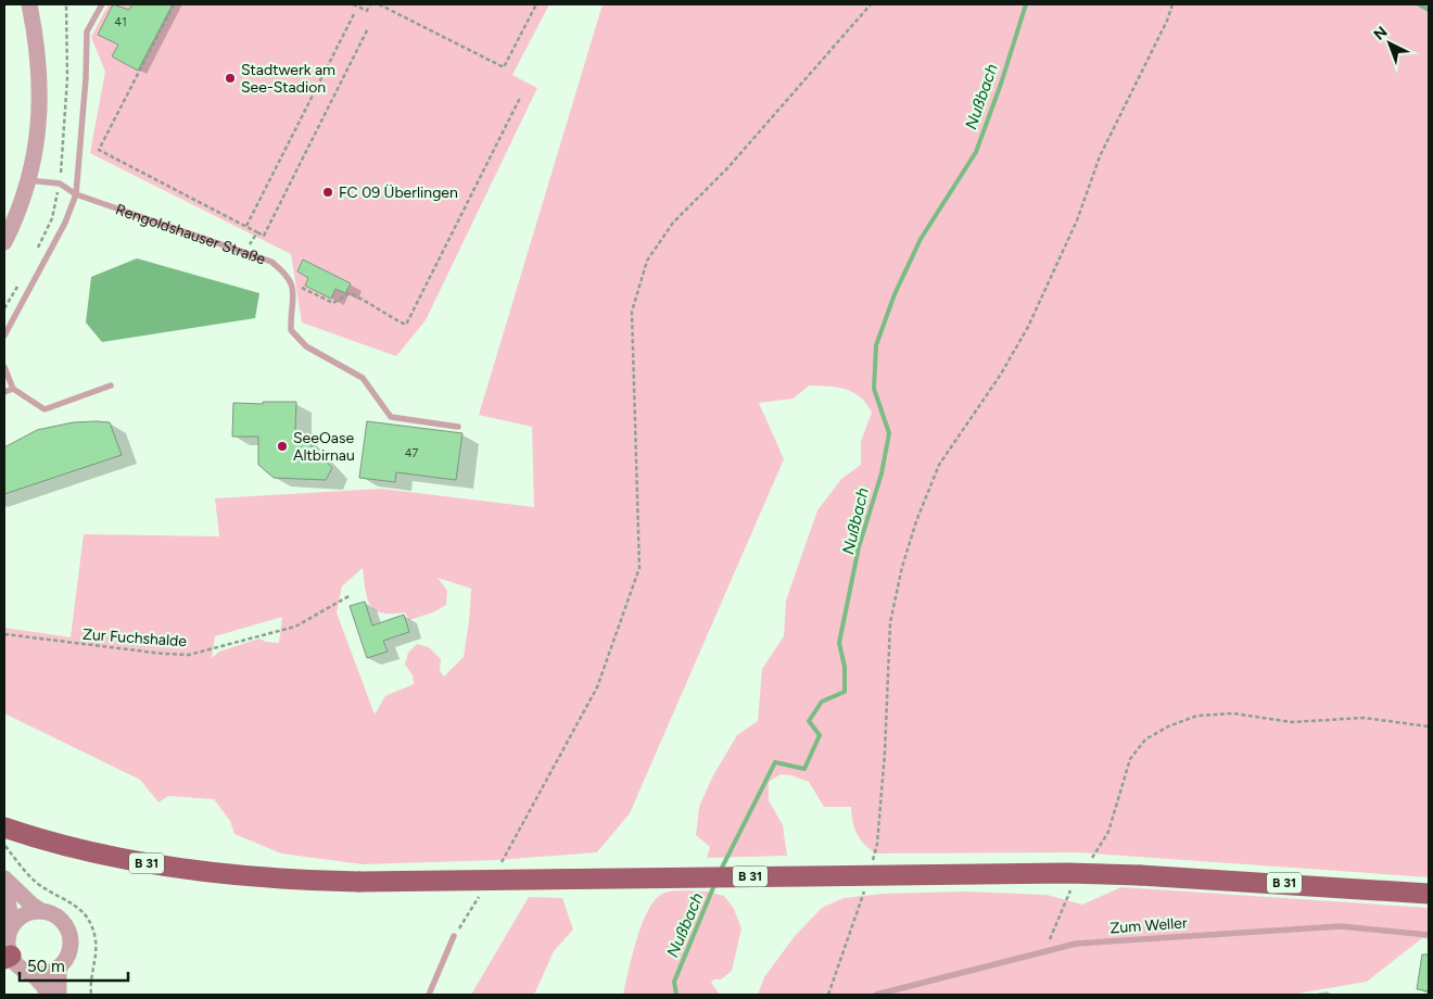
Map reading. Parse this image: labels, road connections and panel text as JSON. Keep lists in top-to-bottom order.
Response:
{
  "streets": {
    "main road": ["B 31"],
    "lane": ["Rengoldshauser Straße", "Zum Weller"],
    "path": ["Zur Fuchshalde"]
  },
  "water": ["Nußbach"],
  "places": ["Stadtwerk am See-Stadion", "FC 09 Überlingen", "SeeOase Altbirnau"],
  "house_numbers": ["41", "47"],
  "scale_bar": "50 m",
  "north": "top left"
}
